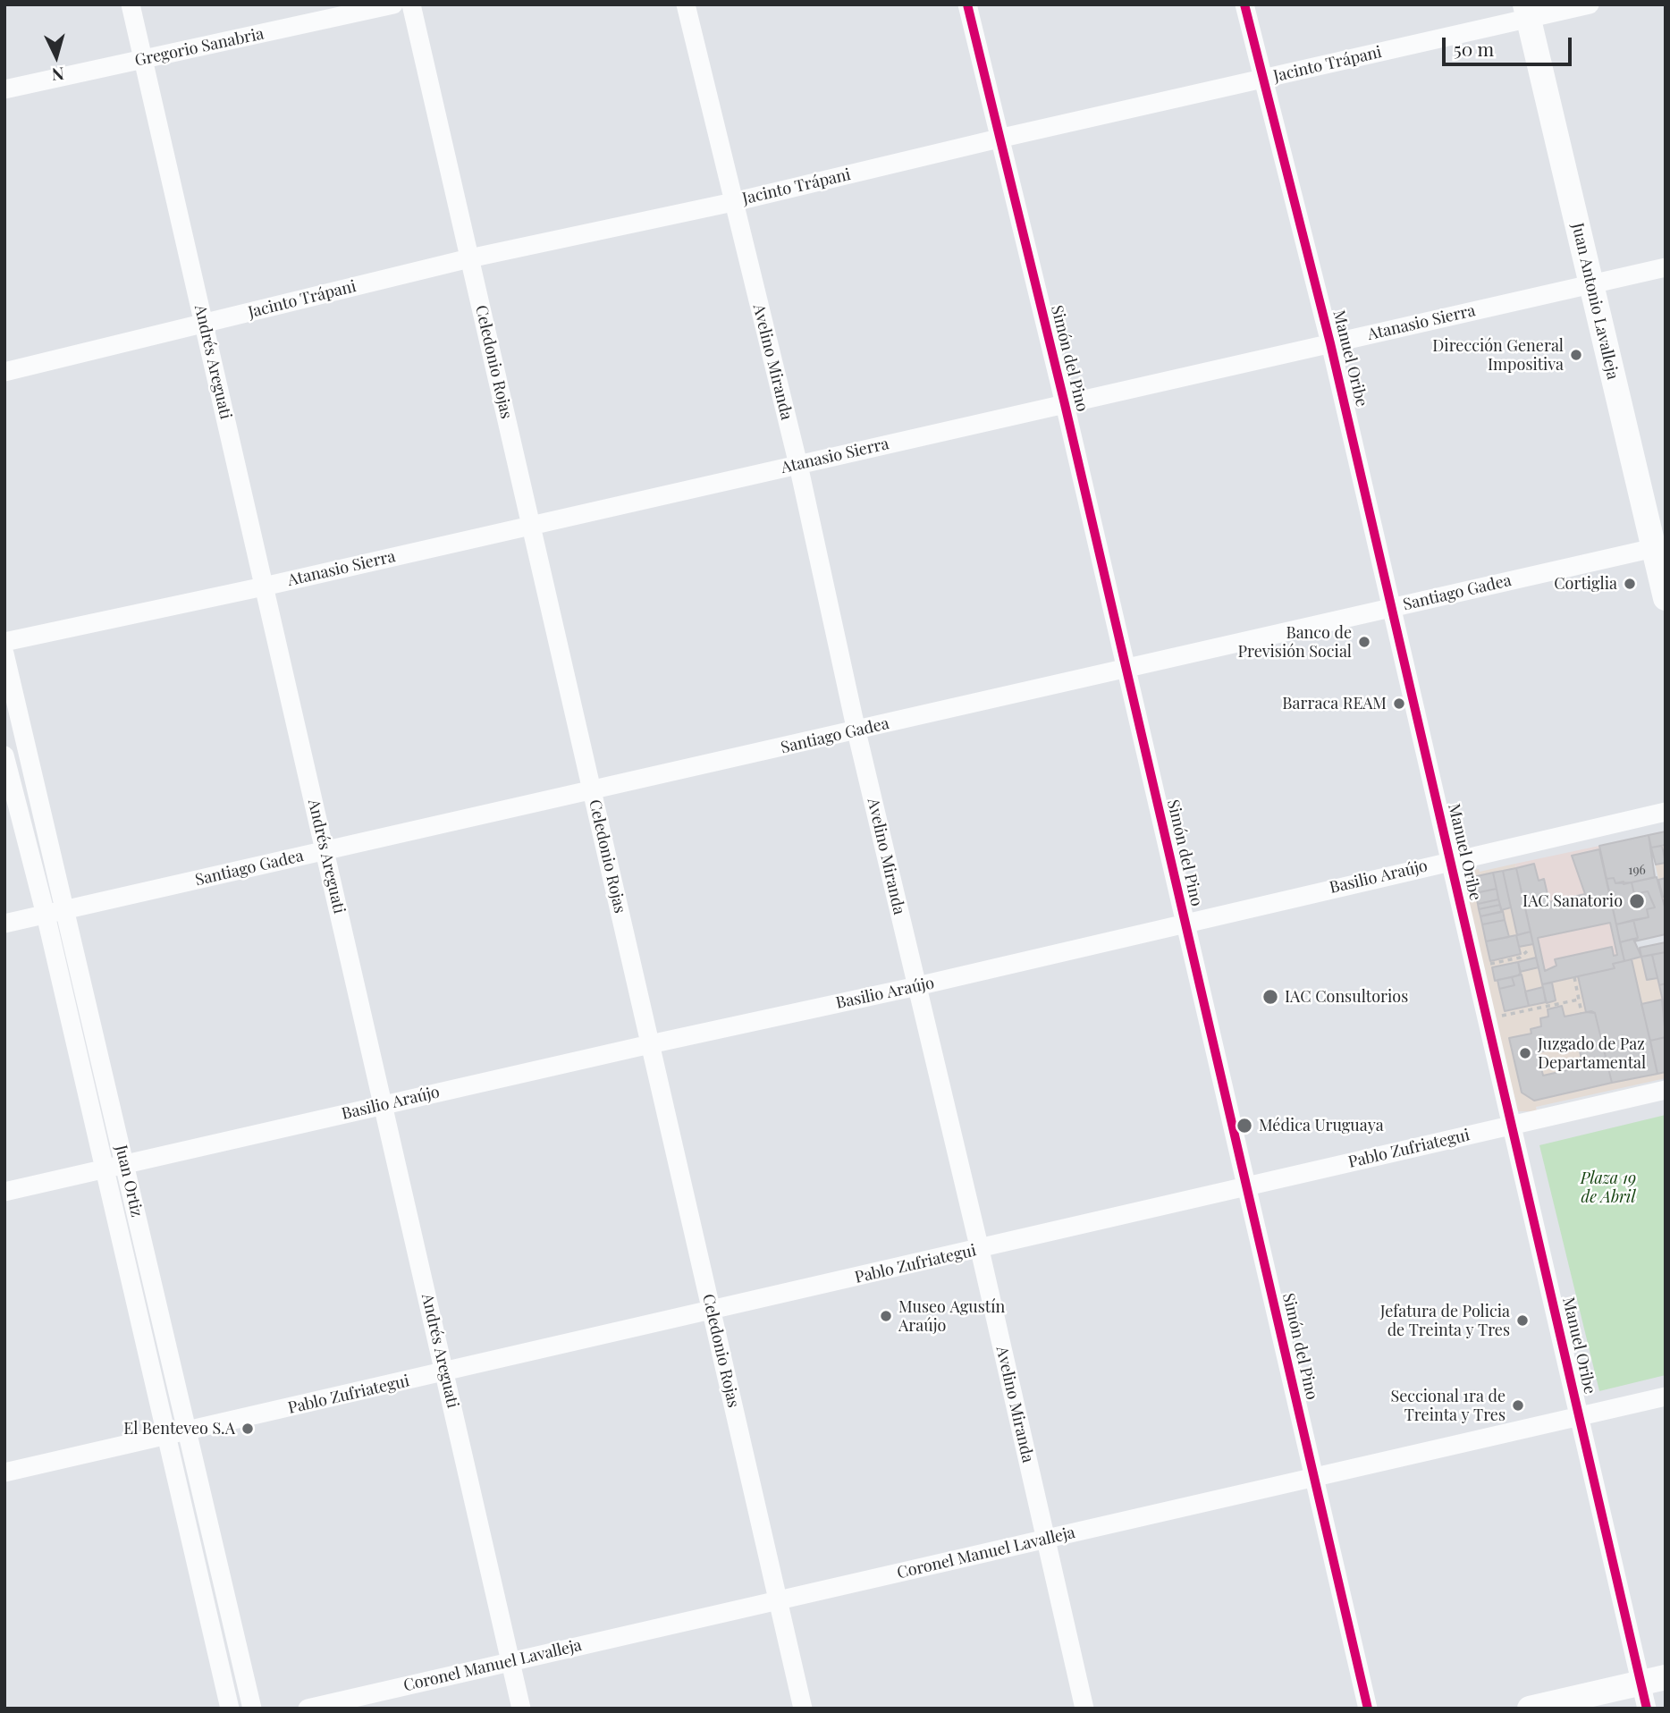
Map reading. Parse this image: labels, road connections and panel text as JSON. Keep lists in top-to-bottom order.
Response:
{
  "streets": {
    "street": [
      "Gregorio Sanabria",
      "Jacinto Trápani",
      "Juan Antonio Lavalleja",
      "Atanasio Sierra",
      "Simón del Pino",
      "Manuel Oribe",
      "Andrés Areguati",
      "Celedonio Rojas",
      "Avelino Miranda",
      "Santiago Gadea",
      "Basilio Araújo",
      "Pablo Zufriategui",
      "Juan Ortiz",
      "Coronel Manuel Lavalleja"
    ]
  },
  "crossings": [
    ["Gregorio Sanabria", "Andrés Areguati"],
    ["Jacinto Trápani", "Juan Antonio Lavalleja"],
    ["Jacinto Trápani", "Simón del Pino"],
    ["Jacinto Trápani", "Manuel Oribe"],
    ["Jacinto Trápani", "Andrés Areguati"],
    ["Jacinto Trápani", "Celedonio Rojas"],
    ["Jacinto Trápani", "Avelino Miranda"],
    ["Juan Antonio Lavalleja", "Atanasio Sierra"],
    ["Juan Antonio Lavalleja", "Santiago Gadea"],
    ["Atanasio Sierra", "Simón del Pino"],
    ["Atanasio Sierra", "Manuel Oribe"],
    ["Atanasio Sierra", "Andrés Areguati"],
    ["Atanasio Sierra", "Celedonio Rojas"],
    ["Atanasio Sierra", "Avelino Miranda"],
    ["Simón del Pino", "Santiago Gadea"],
    ["Simón del Pino", "Basilio Araújo"],
    ["Simón del Pino", "Pablo Zufriategui"],
    ["Simón del Pino", "Coronel Manuel Lavalleja"],
    ["Manuel Oribe", "Santiago Gadea"],
    ["Manuel Oribe", "Basilio Araújo"],
    ["Manuel Oribe", "Pablo Zufriategui"],
    ["Manuel Oribe", "Coronel Manuel Lavalleja"],
    ["Andrés Areguati", "Santiago Gadea"],
    ["Andrés Areguati", "Basilio Araújo"],
    ["Andrés Areguati", "Pablo Zufriategui"],
    ["Andrés Areguati", "Coronel Manuel Lavalleja"],
    ["Celedonio Rojas", "Santiago Gadea"],
    ["Celedonio Rojas", "Basilio Araújo"],
    ["Celedonio Rojas", "Pablo Zufriategui"],
    ["Celedonio Rojas", "Coronel Manuel Lavalleja"],
    ["Avelino Miranda", "Santiago Gadea"],
    ["Avelino Miranda", "Basilio Araújo"],
    ["Avelino Miranda", "Pablo Zufriategui"],
    ["Avelino Miranda", "Coronel Manuel Lavalleja"],
    ["Santiago Gadea", "Juan Ortiz"],
    ["Basilio Araújo", "Juan Ortiz"],
    ["Pablo Zufriategui", "Juan Ortiz"]
  ],
  "parks": ["Plaza 19 de Abril"],
  "places": [
    "Dirección General Impositiva",
    "Cortiglia",
    "Banco de Previsión Social",
    "Barraca REAM",
    "IAC Sanatorio",
    "IAC Consultorios",
    "Juzgado de Paz Departamental",
    "Médica Uruguaya",
    "Museo Agustín Araújo",
    "Jefatura de Policia de Treinta y Tres",
    "Seccional 1ra de Treinta y Tres",
    "El Benteveo S.A"
  ],
  "house_numbers": ["196"],
  "scale_bar": "50 m",
  "north": "bottom"
}
